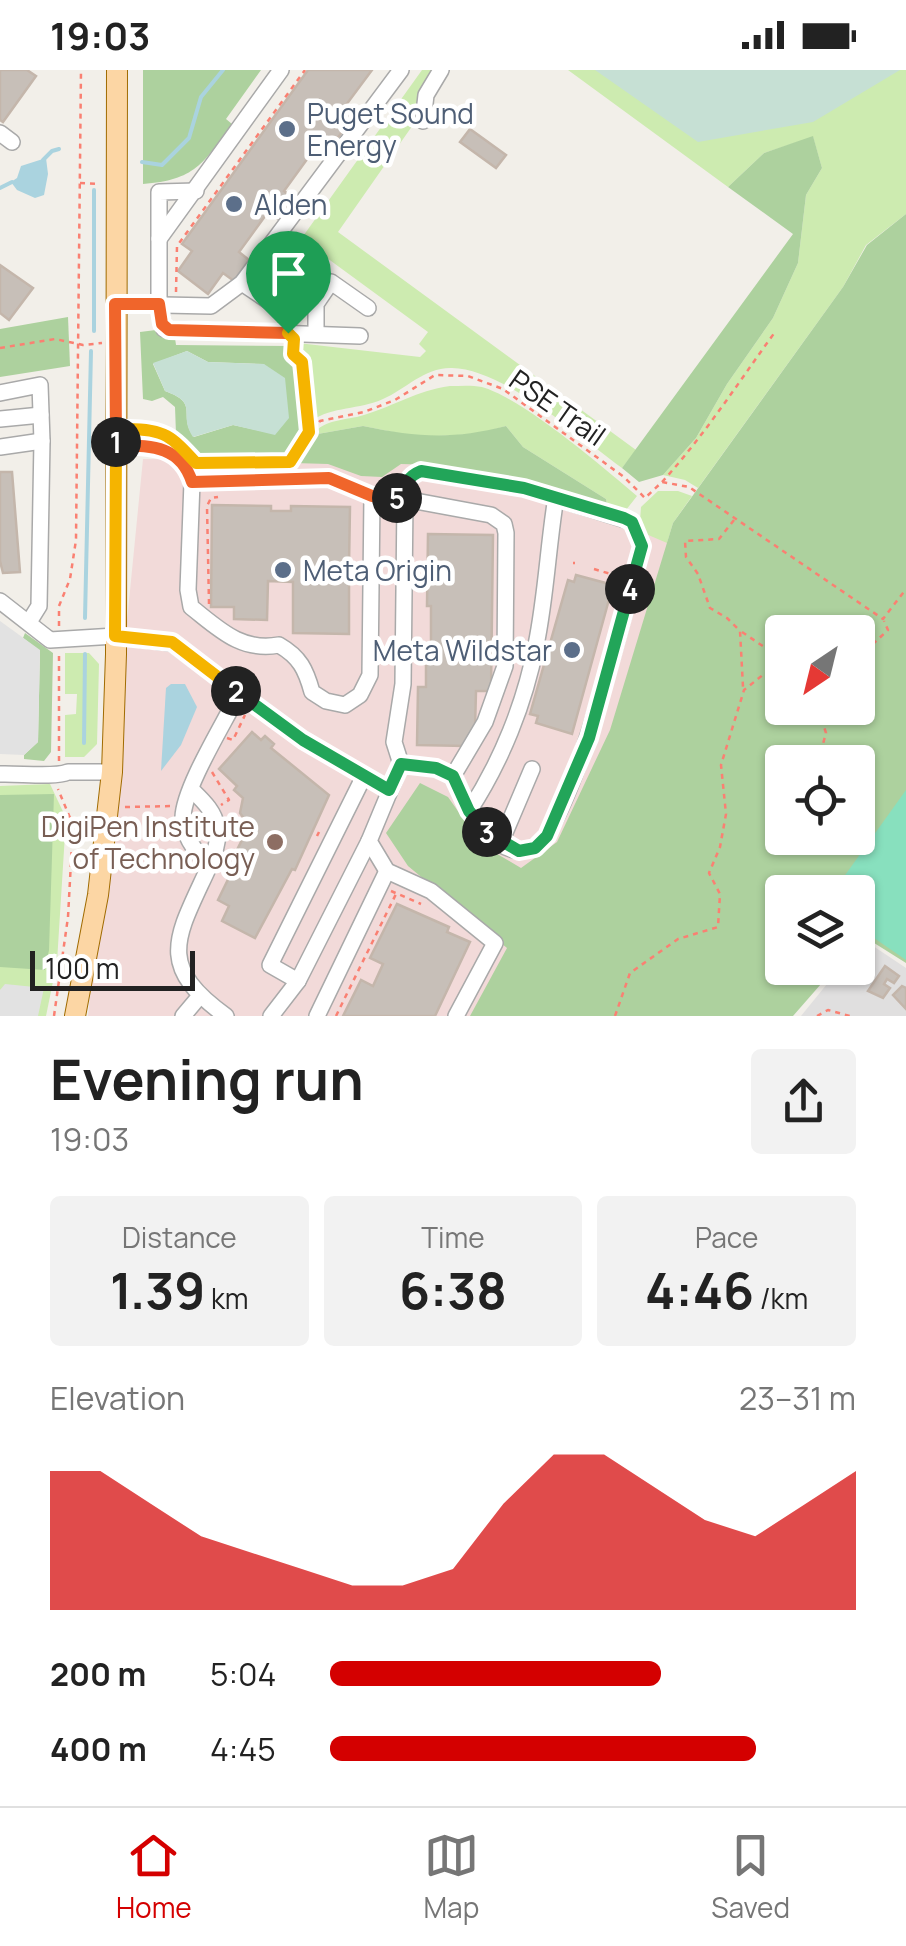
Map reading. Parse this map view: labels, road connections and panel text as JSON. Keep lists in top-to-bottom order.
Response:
{
  "streets": {
    "path": ["PSE Trail"]
  },
  "places": [
    "Puget Sound Energy",
    "Alden",
    "Meta Origin",
    "Meta Wildstar",
    "DigiPen Institute of Technology"
  ],
  "scale_bar": "100 m",
  "north": "bottom left",
  "page": {
    "status": "19:03",
    "pins": [
      "1",
      "5",
      "4",
      "2",
      "3"
    ],
    "scale": "100 m",
    "heading": ["Evening run", "19:03"],
    "stats": [
      ["Distance", "1.39 km"],
      ["Time", "6:38"],
      ["Pace", "4:46 /km"]
    ],
    "chart": ["Elevation", "23–31 m"],
    "list": [
      {
        "name": "200 m",
        "note": "5:04"
      },
      {
        "name": "400 m",
        "note": "4:45"
      }
    ],
    "tabs": ["Home", "Map", "Saved"]
  }
}
